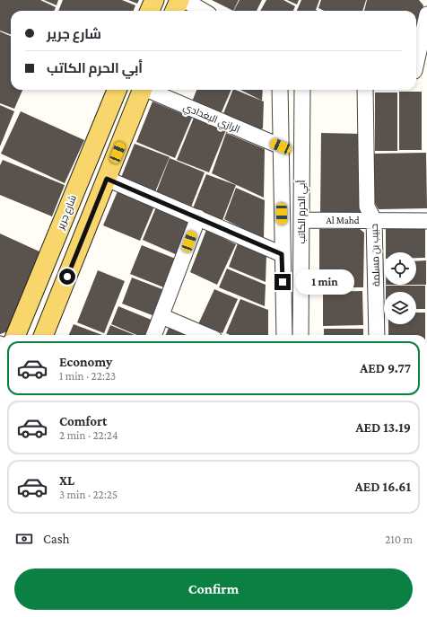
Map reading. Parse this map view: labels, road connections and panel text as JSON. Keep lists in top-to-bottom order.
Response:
{
  "streets": {
    "main road": ["شارع جرير"],
    "street": [
      "الرازي البغدادي",
      "أبي الحرم الكاتب",
      "Al Mahd",
      "حبيب بن مسلمة"
    ]
  },
  "crossings": [
    ["الرازي البغدادي", "أبي الحرم الكاتب"],
    ["أبي الحرم الكاتب", "Al Mahd"],
    ["Al Mahd", "حبيب بن مسلمة"]
  ],
  "page": {
    "banner": ["شارع جرير", "أبي الحرم الكاتب"],
    "bubble": "1 min",
    "list": [
      {
        "name": "Economy",
        "note": "1 min · 22:23",
        "value": "AED 9.77"
      },
      {
        "name": "Comfort",
        "note": "2 min · 22:24",
        "value": "AED 13.19"
      },
      {
        "name": "XL",
        "note": "3 min · 22:25",
        "value": "AED 16.61"
      }
    ],
    "pay": ["Cash", "210 m"],
    "buttons": "Confirm"
  }
}
